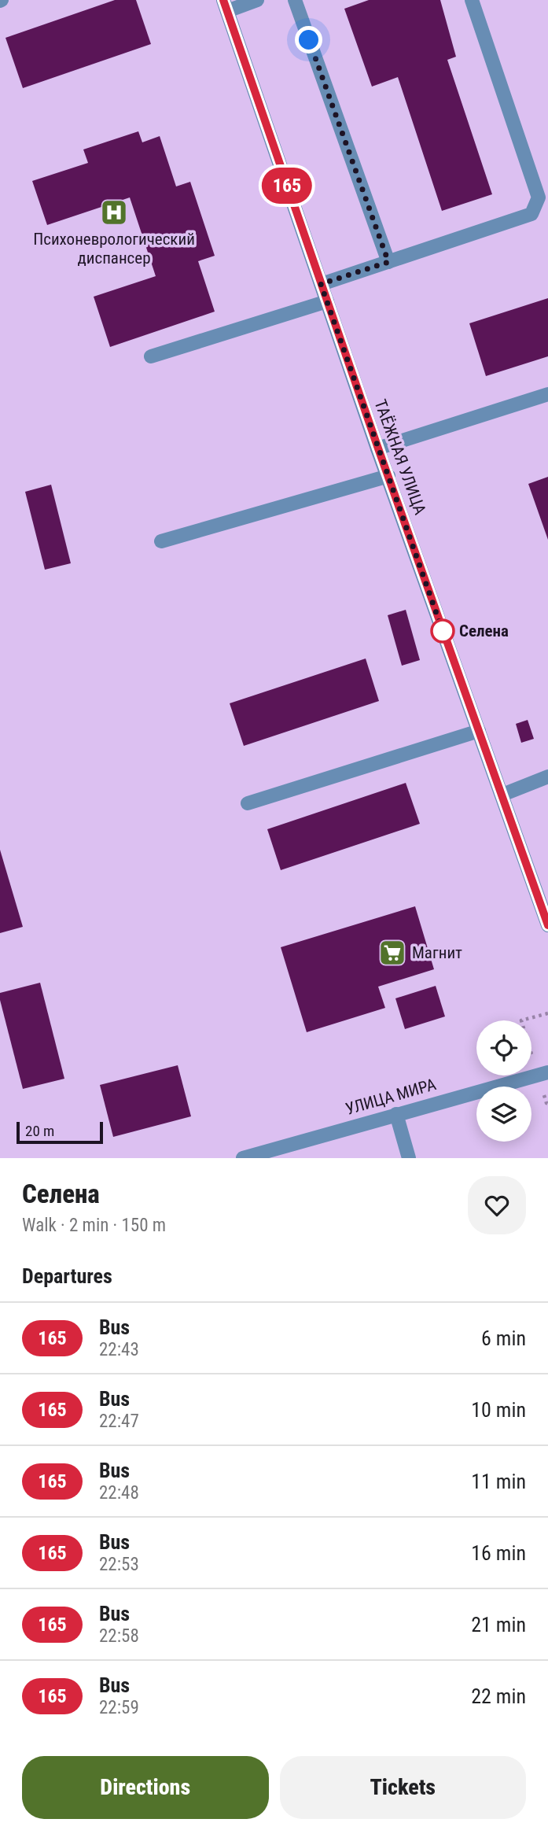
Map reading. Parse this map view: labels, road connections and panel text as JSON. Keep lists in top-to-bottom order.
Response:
{
  "streets": {
    "street": ["ТАЁЖНАЯ УЛИЦА", "УЛИЦА МИРА"]
  },
  "places": {
    "hospital": ["Психоневрологический диспансер"],
    "other": ["Селена"],
    "supermarket": ["Магнит"]
  },
  "lines": ["bus line 165"],
  "scale_bar": "20 m",
  "page": {
    "on_map": "165",
    "scale": "20 m",
    "heading": [
      ["Селена", "Walk · 2 min · 150 m"],
      "Departures"
    ],
    "list": [
      {
        "mark": "165",
        "name": "Bus",
        "note": "22:43",
        "value": "6 min"
      },
      {
        "mark": "165",
        "name": "Bus",
        "note": "22:47",
        "value": "10 min"
      },
      {
        "mark": "165",
        "name": "Bus",
        "note": "22:48",
        "value": "11 min"
      },
      {
        "mark": "165",
        "name": "Bus",
        "note": "22:53",
        "value": "16 min"
      },
      {
        "mark": "165",
        "name": "Bus",
        "note": "22:58",
        "value": "21 min"
      },
      {
        "mark": "165",
        "name": "Bus",
        "note": "22:59",
        "value": "22 min"
      }
    ],
    "buttons": ["Directions", "Tickets"]
  }
}
